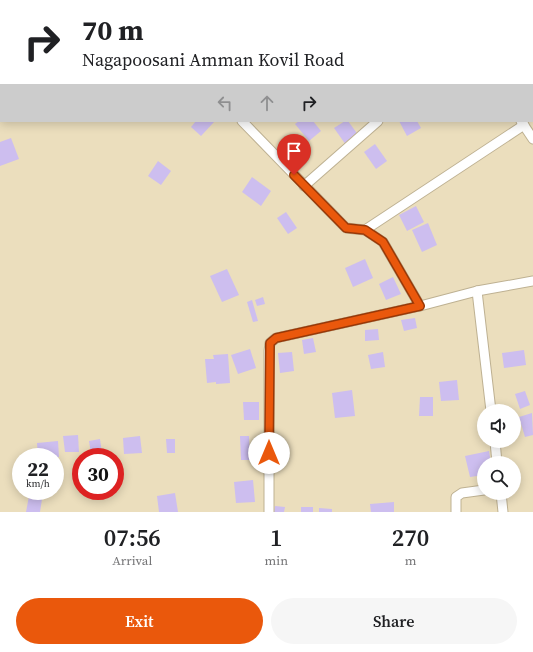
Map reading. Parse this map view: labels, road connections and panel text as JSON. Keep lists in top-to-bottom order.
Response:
{
  "page": {
    "turn": ["70 m", "Nagapoosani Amman Kovil Road"],
    "speed": "22 km/h",
    "limit": "30",
    "eta": [
      "07:56",
      "Arrival",
      "1",
      "min",
      "270",
      "m"
    ],
    "buttons": ["Exit", "Share"]
  }
}
